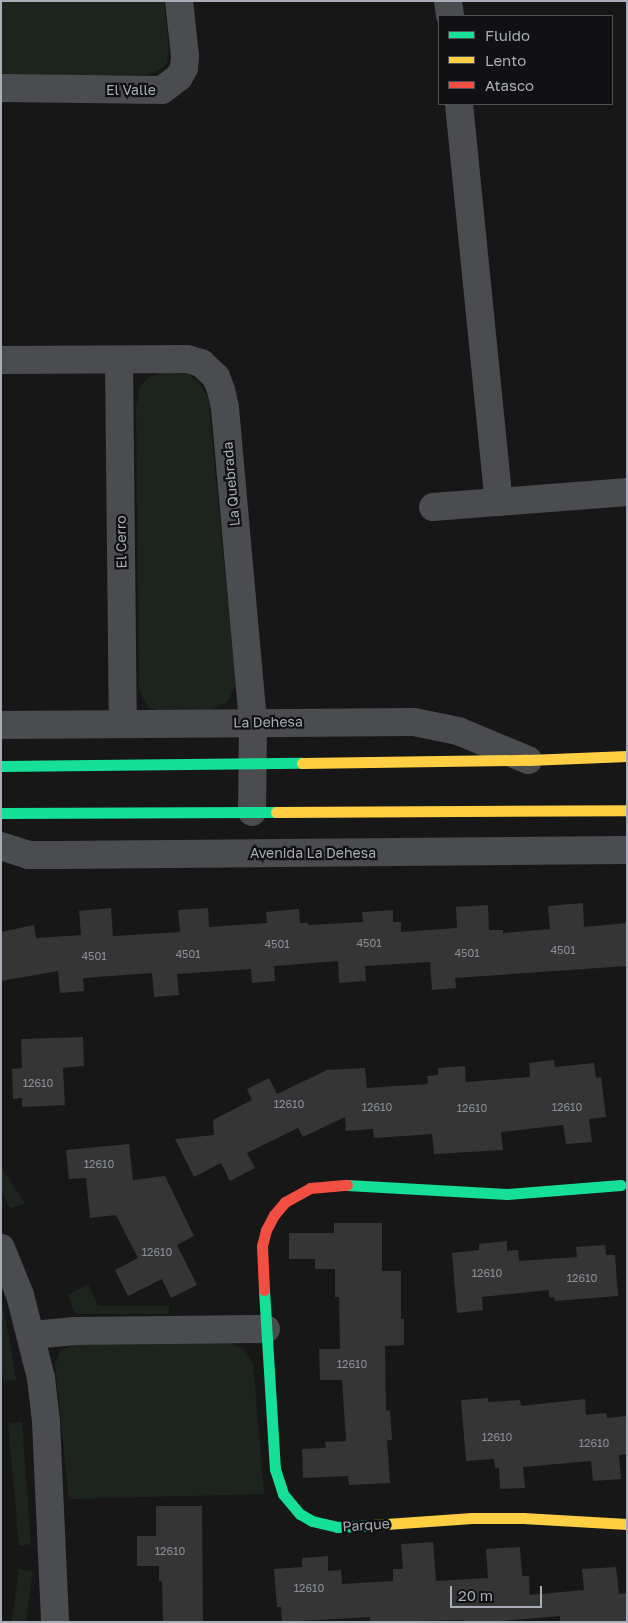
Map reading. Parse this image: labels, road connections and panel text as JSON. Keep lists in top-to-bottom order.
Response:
{
  "streets": {
    "street": [
      "El Valle",
      "La Quebrada",
      "El Cerro",
      "La Dehesa",
      "Avenida La Dehesa",
      "Parque"
    ]
  },
  "crossings": [
    ["La Quebrada", "El Cerro"],
    ["La Quebrada", "La Dehesa"],
    ["El Cerro", "La Dehesa"]
  ],
  "house_numbers": [
    "4501",
    "4501",
    "4501",
    "4501",
    "4501",
    "4501",
    "12610",
    "12610",
    "12610",
    "12610",
    "12610",
    "12610",
    "12610",
    "12610",
    "12610",
    "12610",
    "12610",
    "12610",
    "12610",
    "12610"
  ],
  "legend": ["Fluido", "Lento", "Atasco"],
  "scale_bar": "20 m"
}
